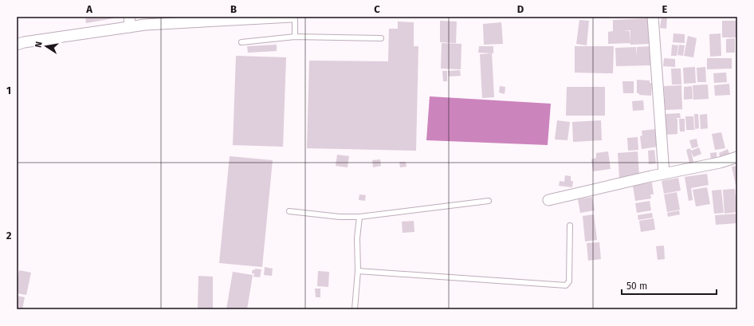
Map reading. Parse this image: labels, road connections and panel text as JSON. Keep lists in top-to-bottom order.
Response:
{
  "scale_bar": "50 m",
  "north": "left",
  "grid": {
    "columns": [
      "A",
      "B",
      "C",
      "D",
      "E"
    ],
    "rows": ["1", "2"]
  }
}
